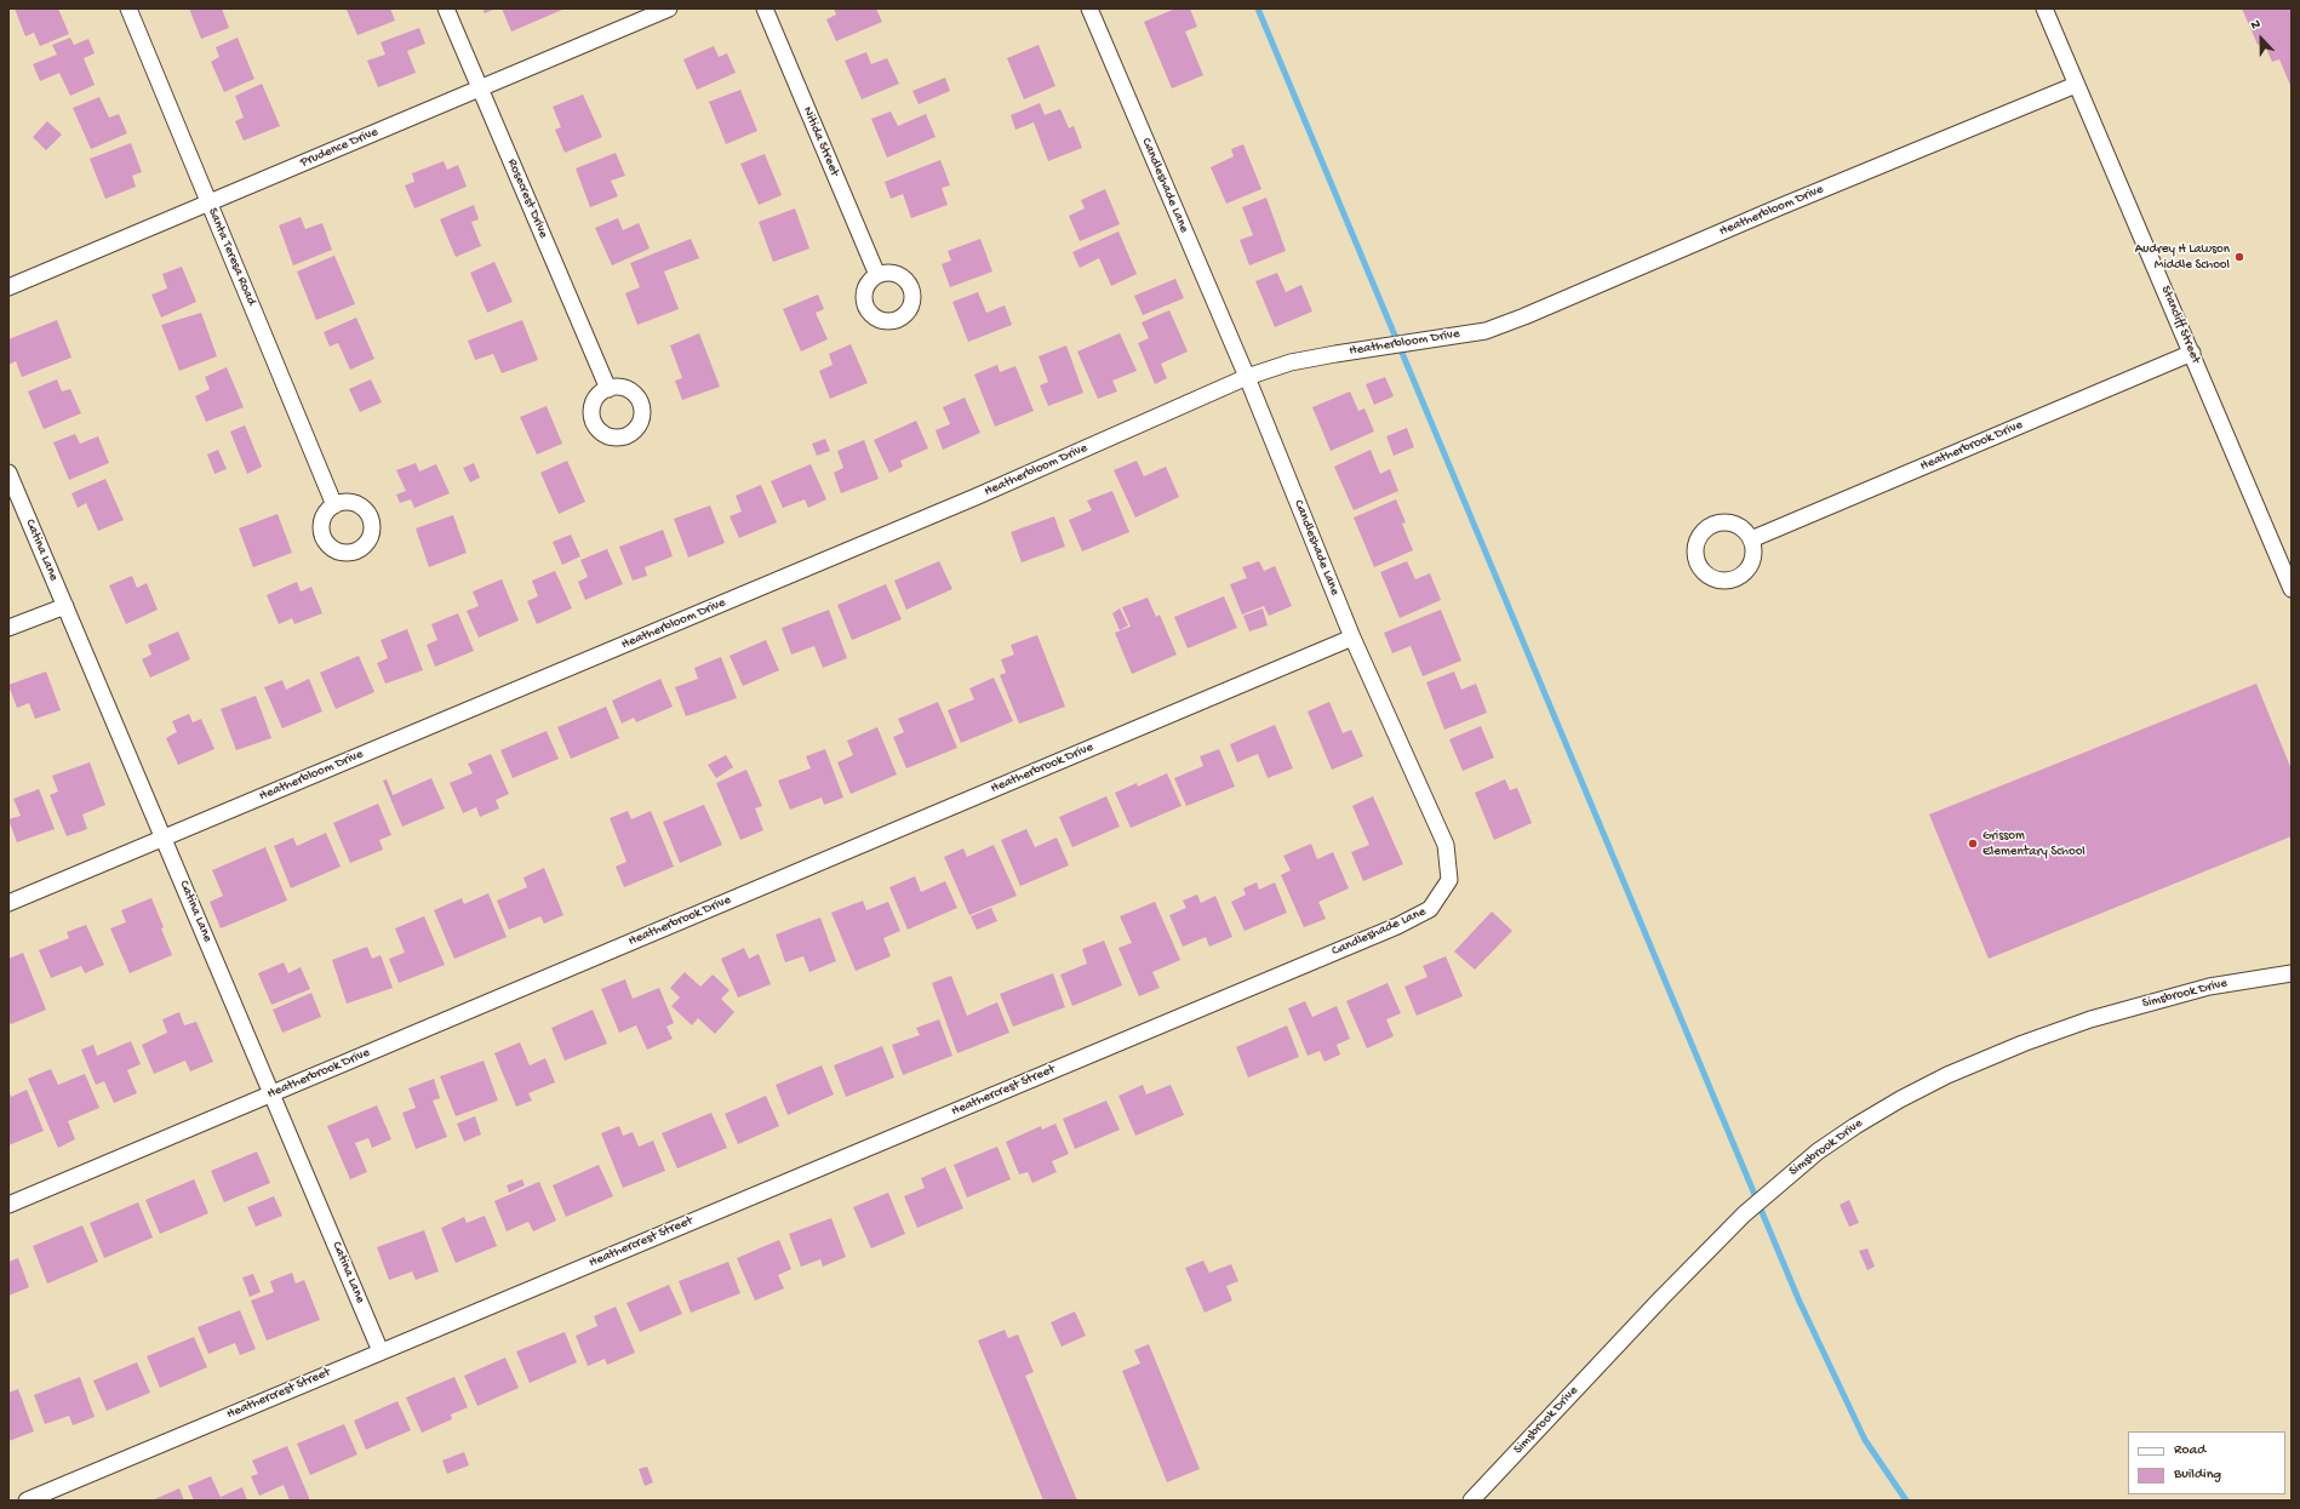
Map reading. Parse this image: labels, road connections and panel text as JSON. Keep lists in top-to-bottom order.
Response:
{
  "streets": {
    "street": [
      "Nitida Street",
      "Prudence Drive",
      "Candleshade Lane",
      "Rosecrest Drive",
      "Heatherbloom Drive",
      "Santa Teresa Road",
      "Stancliff Street",
      "Heatherbrook Drive",
      "Catina Lane",
      "Simsbrook Drive",
      "Heathercrest Street"
    ]
  },
  "crossings": [
    ["Prudence Drive", "Rosecrest Drive"],
    ["Prudence Drive", "Santa Teresa Road"],
    ["Candleshade Lane", "Heatherbloom Drive"],
    ["Candleshade Lane", "Heatherbrook Drive"],
    ["Candleshade Lane", "Heathercrest Street"],
    ["Heatherbloom Drive", "Stancliff Street"],
    ["Heatherbloom Drive", "Catina Lane"],
    ["Stancliff Street", "Heatherbrook Drive"],
    ["Heatherbrook Drive", "Catina Lane"],
    ["Catina Lane", "Heathercrest Street"]
  ],
  "places": ["Audrey H Lawson Middle School", "Grissom Elementary School"],
  "legend": ["Road", "Building"],
  "north": "top"
}
